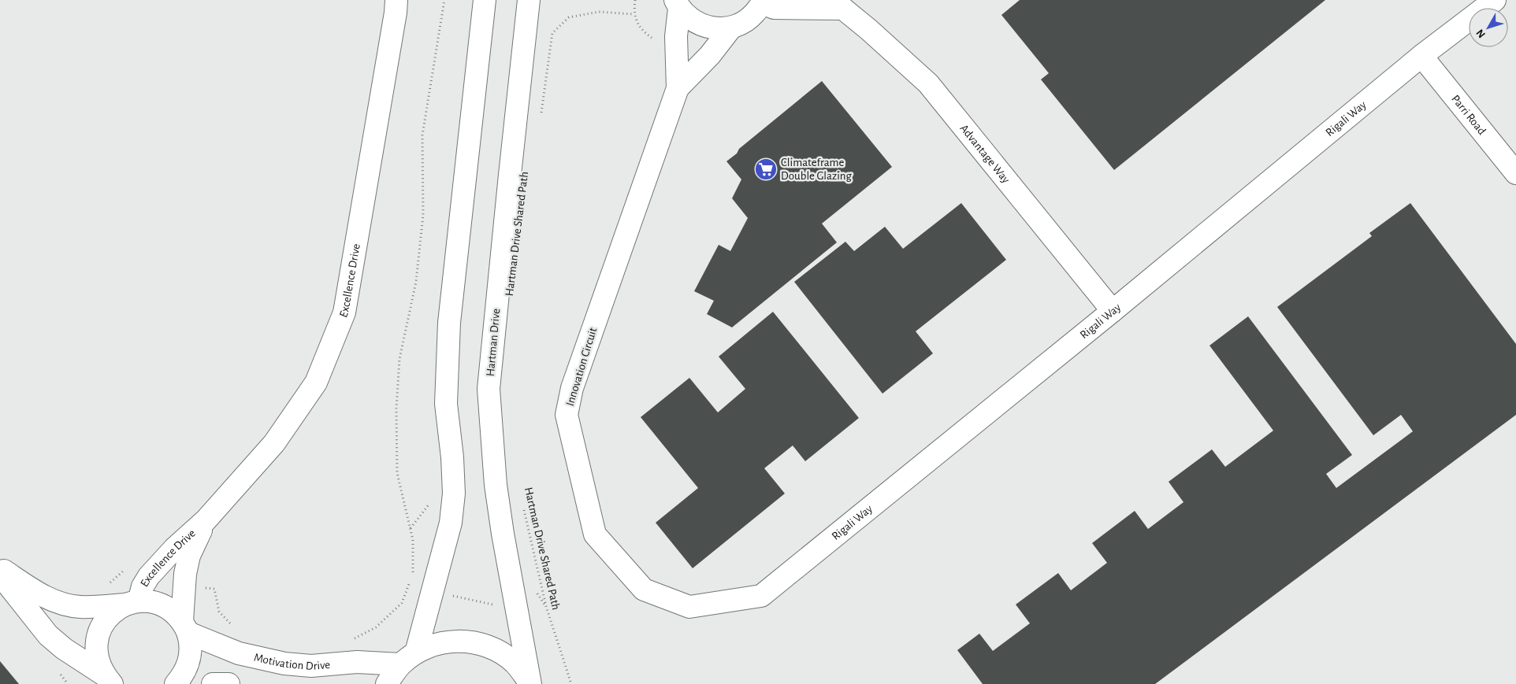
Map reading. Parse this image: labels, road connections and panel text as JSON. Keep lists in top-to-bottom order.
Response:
{
  "streets": {
    "street": [
      "Parri Road",
      "Rigali Way",
      "Advantage Way",
      "Excellence Drive",
      "Hartman Drive",
      "Innovation Circuit",
      "Motivation Drive"
    ],
    "path": ["Hartman Drive Shared Path"]
  },
  "crossings": [
    ["Parri Road", "Rigali Way"],
    ["Rigali Way", "Advantage Way"],
    ["Rigali Way", "Innovation Circuit"],
    ["Excellence Drive", "Motivation Drive"]
  ],
  "places": {
    "supermarket": ["Climateframe Double Glazing"]
  },
  "north": "bottom left"
}
